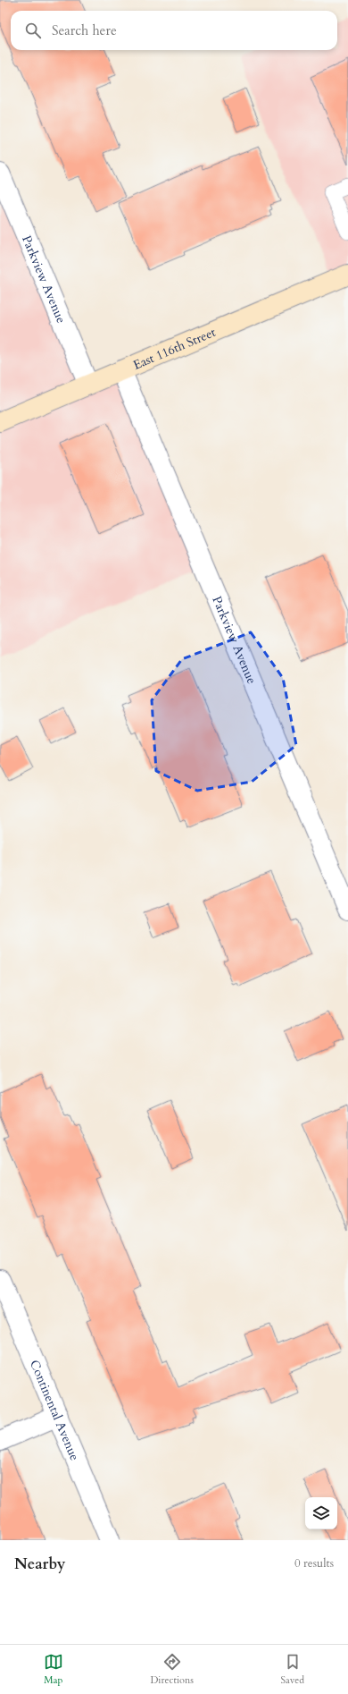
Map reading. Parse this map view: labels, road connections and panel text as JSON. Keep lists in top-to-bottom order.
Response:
{
  "streets": {
    "main road": ["East 116th Street"],
    "street": ["Parkview Avenue", "Continental Avenue"]
  },
  "crossings": [
    ["Parkview Avenue", "East 116th Street"]
  ],
  "page": {
    "search": "Search here",
    "heading": ["Nearby", "0 results"],
    "nav": ["Map", "Directions", "Saved"]
  }
}
